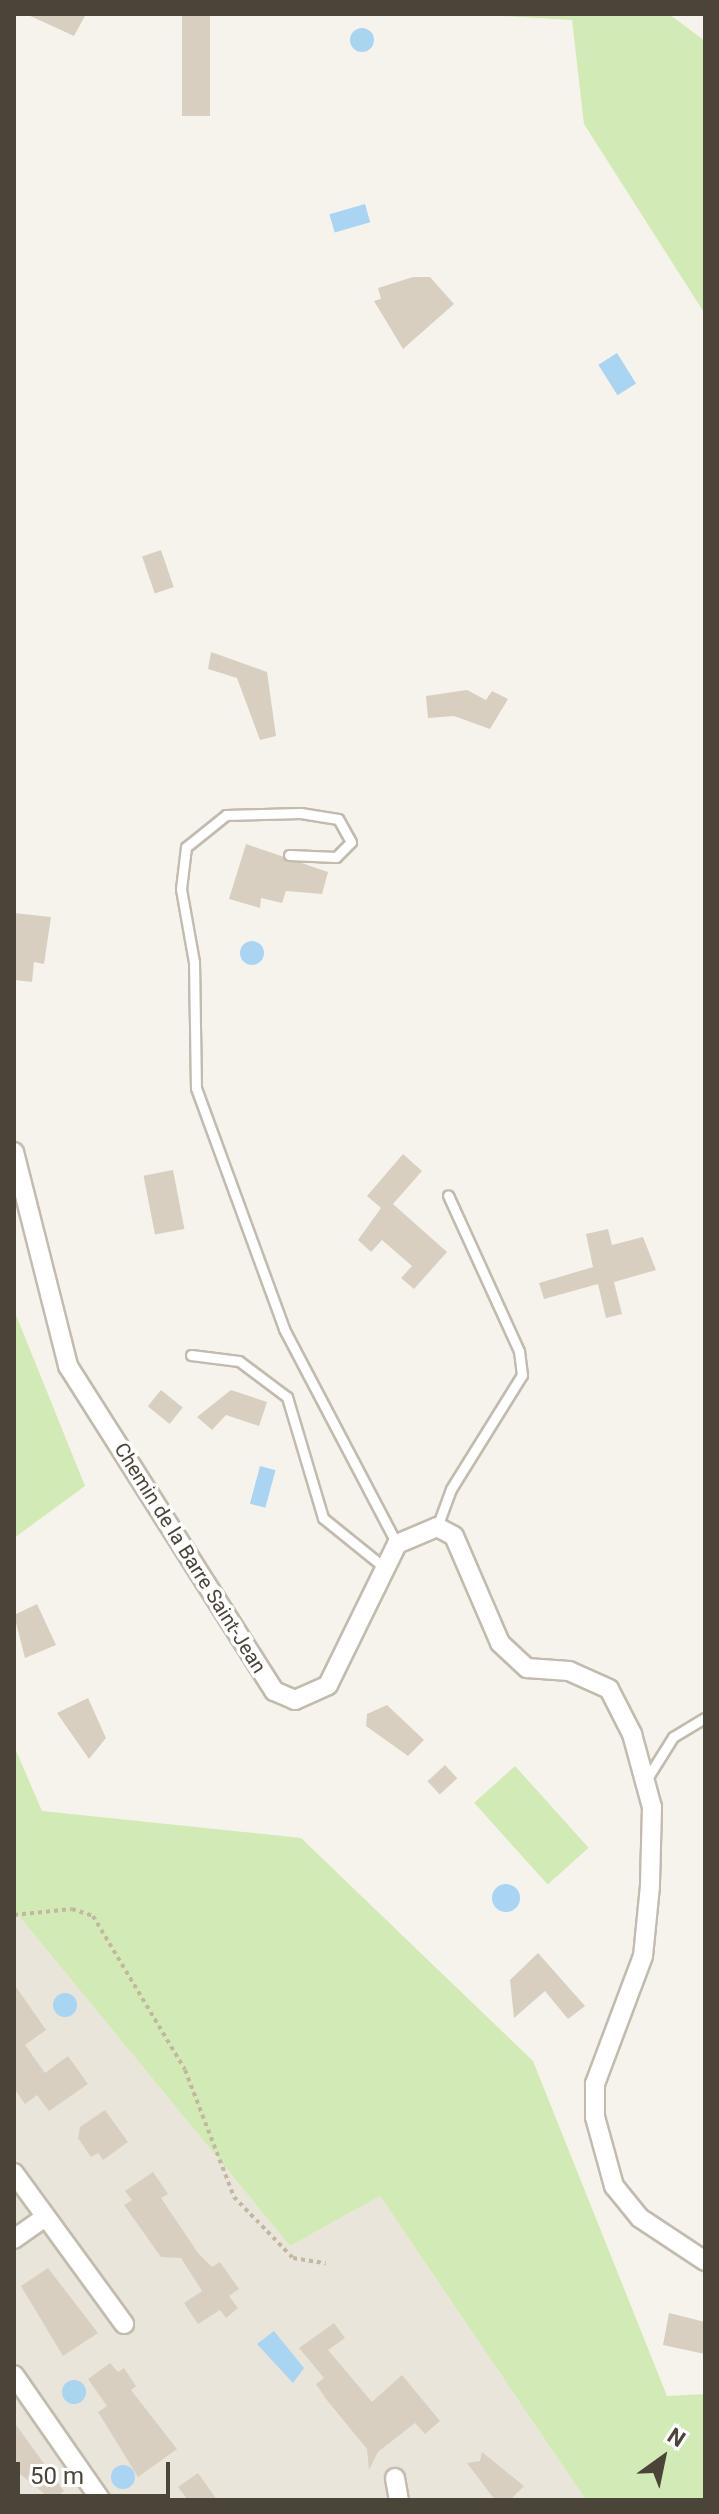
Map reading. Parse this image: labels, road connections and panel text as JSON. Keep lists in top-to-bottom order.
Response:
{
  "streets": {
    "street": ["Chemin de la Barre Saint-Jean"]
  },
  "scale_bar": "50 m",
  "north": "top right"
}
